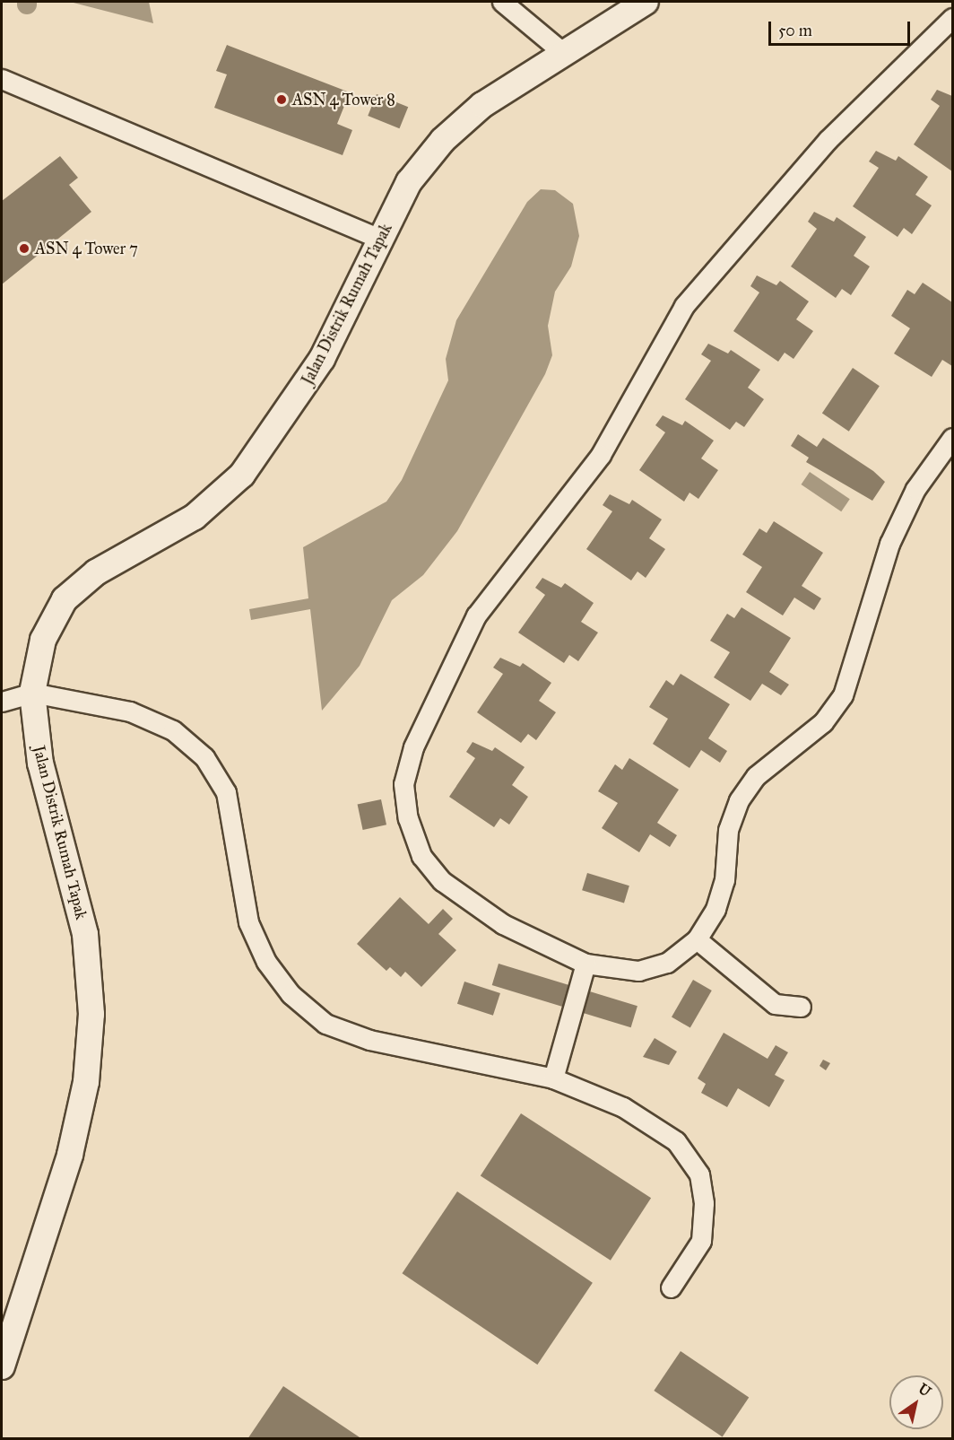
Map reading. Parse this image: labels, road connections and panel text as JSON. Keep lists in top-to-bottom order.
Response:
{
  "streets": {
    "street": ["Jalan Distrik Rumah Tapak"]
  },
  "places": ["ASN 4 Tower 8", "ASN 4 Tower 7"],
  "scale_bar": "50 m",
  "north": "top right"
}
